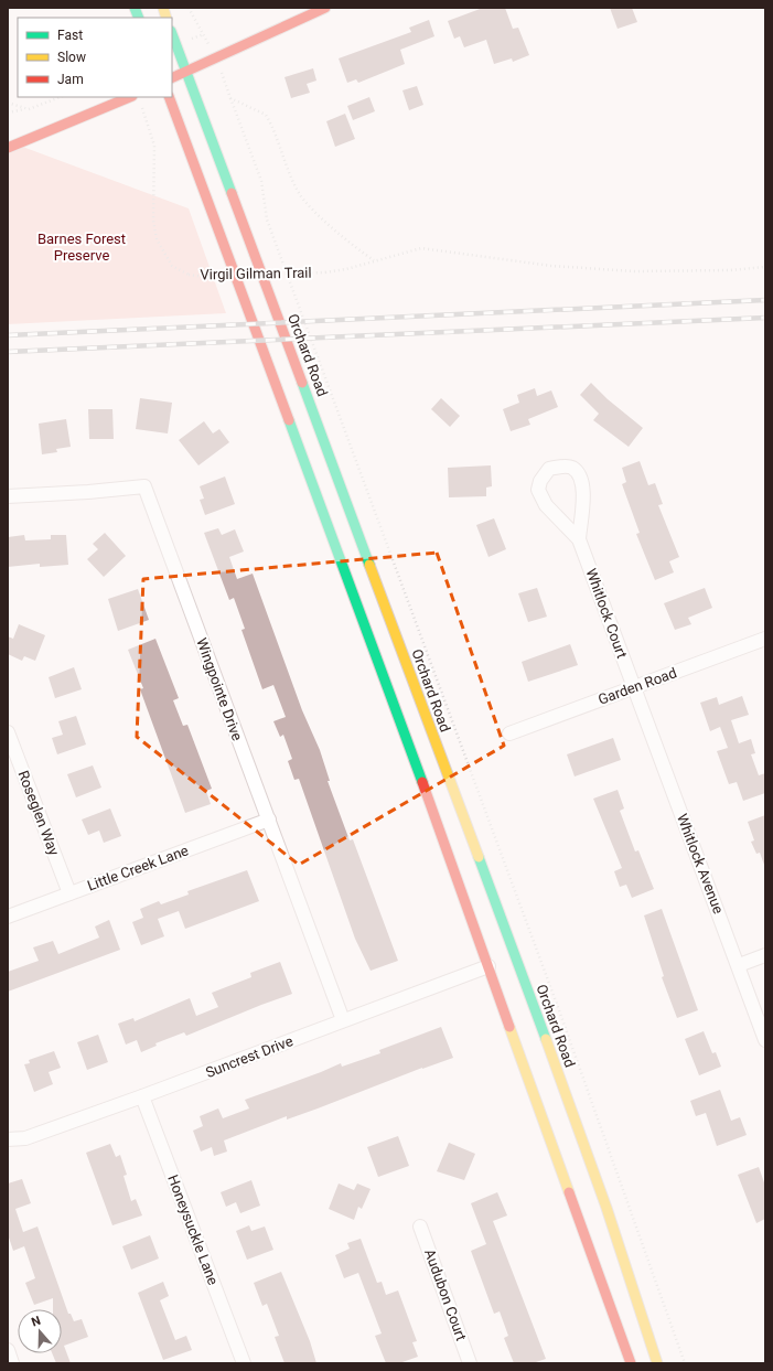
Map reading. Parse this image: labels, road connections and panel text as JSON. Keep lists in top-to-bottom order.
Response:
{
  "streets": {
    "main road": ["Orchard Road"],
    "street": [
      "Whitlock Court",
      "Garden Road",
      "Wingpointe Drive",
      "Roseglen Way",
      "Whitlock Avenue",
      "Little Creek Lane",
      "Suncrest Drive",
      "Honeysuckle Lane",
      "Audubon Court"
    ],
    "path": ["Virgil Gilman Trail"]
  },
  "crossings": [
    ["Whitlock Court", "Garden Road"],
    ["Whitlock Court", "Whitlock Avenue"],
    ["Garden Road", "Whitlock Avenue"],
    ["Wingpointe Drive", "Little Creek Lane"],
    ["Wingpointe Drive", "Suncrest Drive"],
    ["Roseglen Way", "Little Creek Lane"],
    ["Suncrest Drive", "Honeysuckle Lane"]
  ],
  "parks": ["Barnes Forest Preserve"],
  "legend": ["Fast", "Slow", "Jam"],
  "north": "top"
}
